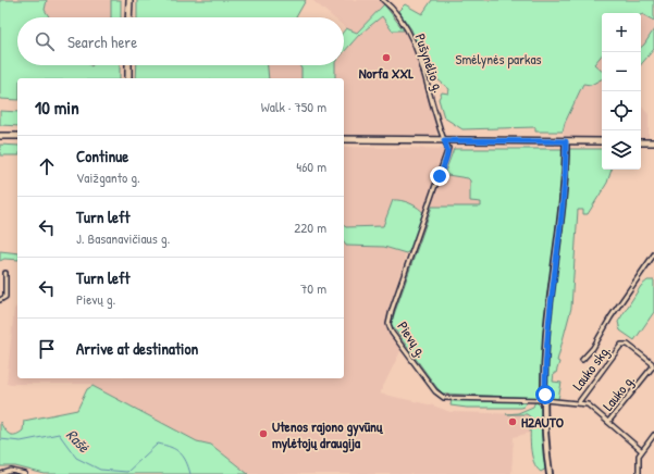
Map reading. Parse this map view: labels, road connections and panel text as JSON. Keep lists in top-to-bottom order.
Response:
{
  "streets": {
    "street": [
      "Pušynėlio g.",
      "Pievų g.",
      "Lauko skg.",
      "Lauko g."
    ]
  },
  "crossings": [
    ["Pušynėlio g.", "Pievų g."],
    ["Lauko skg.", "Lauko g."]
  ],
  "water": ["Rašė"],
  "parks": ["Smėlynės parkas"],
  "places": ["Norfa XXL", "H2AUTO", "Utenos rajono gyvūnų mylėtojų draugija"],
  "page": {
    "map_buttons": ["+", "−"],
    "search": "Search here",
    "heading": ["10 min", "Walk · 750 m"],
    "list": [
      ["Continue", "Vaižganto g.", "460 m"],
      ["Turn left", "J. Basanavičiaus g.", "220 m"],
      ["Turn left", "Pievų g.", "70 m"],
      "Arrive at destination"
    ]
  }
}
